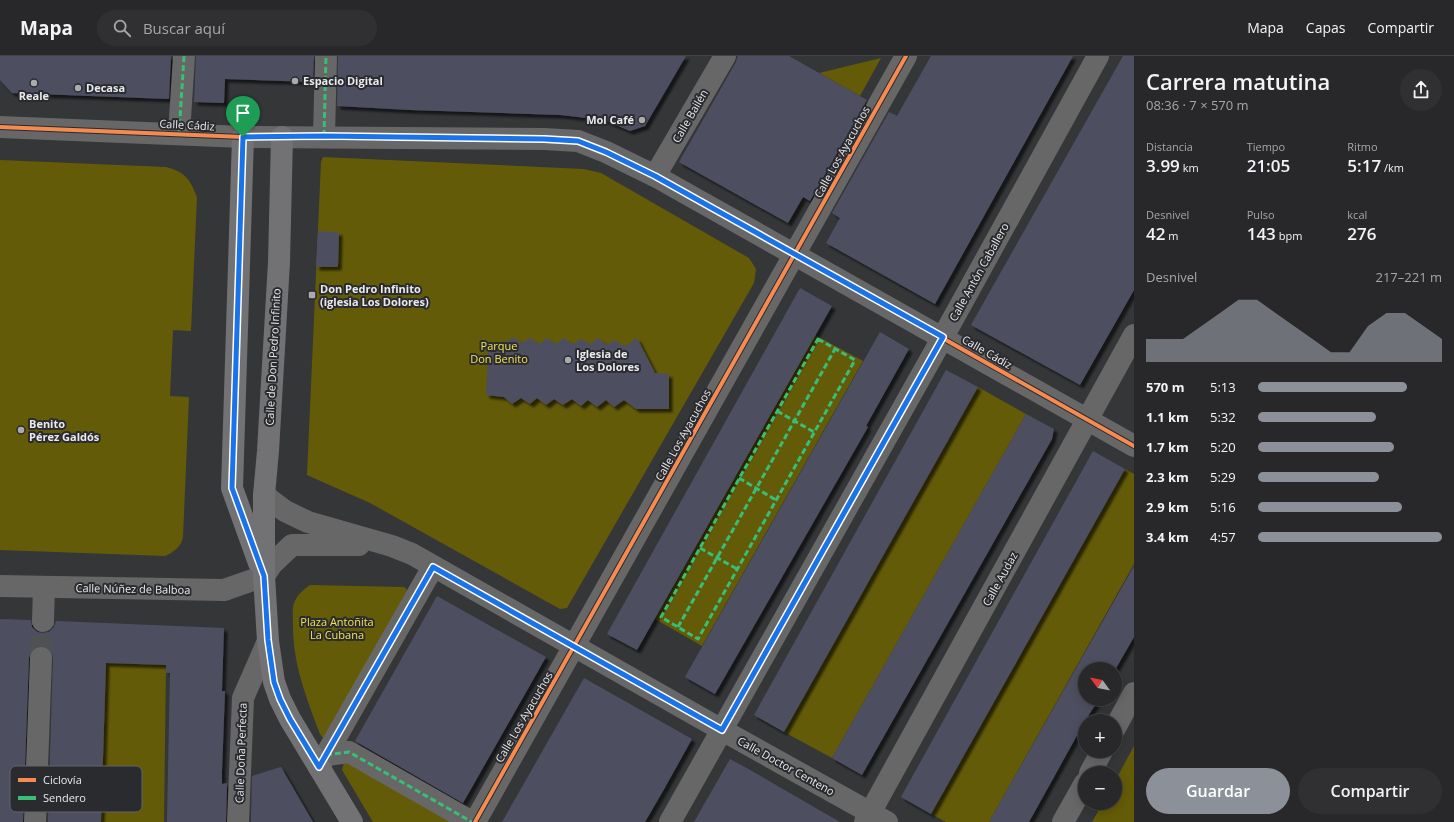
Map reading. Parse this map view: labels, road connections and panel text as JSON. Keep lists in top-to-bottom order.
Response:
{
  "streets": {
    "street": [
      "Calle Bailén",
      "Calle Cádiz",
      "Calle Los Ayacuchos",
      "Calle Antón Caballero",
      "Calle de Don Pedro Infinito",
      "Calle Audaz",
      "Calle Núñez de Balboa",
      "Calle Doña Perfecta",
      "Calle Doctor Centeno"
    ]
  },
  "crossings": [
    ["Calle Bailén", "Calle Cádiz"],
    ["Calle Cádiz", "Calle Los Ayacuchos"],
    ["Calle Cádiz", "Calle Antón Caballero"],
    ["Calle Cádiz", "Calle de Don Pedro Infinito"],
    ["Calle Cádiz", "Calle Audaz"],
    ["Calle Los Ayacuchos", "Calle Doctor Centeno"],
    ["Calle Antón Caballero", "Calle Doctor Centeno"],
    ["Calle de Don Pedro Infinito", "Calle Núñez de Balboa"],
    ["Calle de Don Pedro Infinito", "Calle Doña Perfecta"],
    ["Calle de Don Pedro Infinito", "Calle Doctor Centeno"],
    ["Calle Audaz", "Calle Doctor Centeno"],
    ["Calle Núñez de Balboa", "Calle Doctor Centeno"]
  ],
  "parks": ["Parque Don Benito", "Plaza Antoñita La Cubana"],
  "places": {
    "other": [
      "Espacio Digital",
      "Reale",
      "Decasa",
      "Mol Café",
      "Iglesia de Los Dolores",
      "Benito Pérez Galdós"
    ],
    "transit": ["Don Pedro Infinito (iglesia Los Dolores)"]
  },
  "legend": ["Ciclovía", "Sendero"],
  "north": "top left",
  "page": {
    "header": "Mapa",
    "search": "Buscar aquí",
    "nav": ["Mapa", "Capas", "Compartir"],
    "heading": ["Carrera matutina", "08:36 · 7 × 570 m"],
    "stats": [
      ["Distancia", "3.99 km"],
      ["Tiempo", "21:05"],
      ["Ritmo", "5:17 /km"],
      ["Desnivel", "42 m"],
      ["Pulso", "143 bpm"],
      ["kcal", "276"]
    ],
    "chart": ["Desnivel", "217–221 m"],
    "list": [
      {
        "name": "570 m",
        "note": "5:13"
      },
      {
        "name": "1.1 km",
        "note": "5:32"
      },
      {
        "name": "1.7 km",
        "note": "5:20"
      },
      {
        "name": "2.3 km",
        "note": "5:29"
      },
      {
        "name": "2.9 km",
        "note": "5:16"
      },
      {
        "name": "3.4 km",
        "note": "4:57"
      }
    ],
    "map_buttons": ["+", "−"],
    "buttons": ["Guardar", "Compartir"]
  }
}
